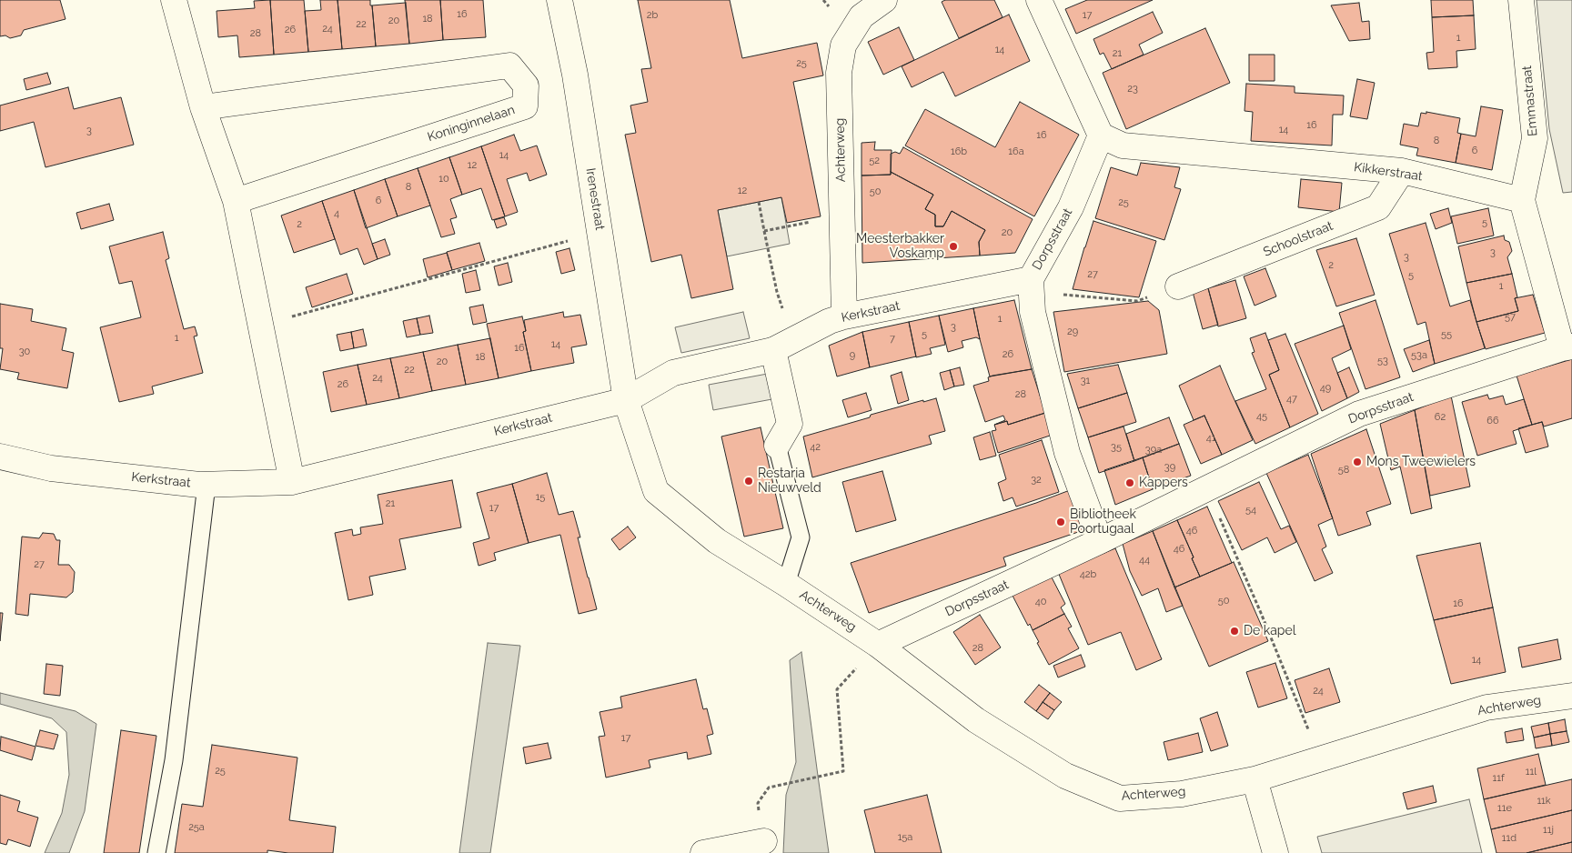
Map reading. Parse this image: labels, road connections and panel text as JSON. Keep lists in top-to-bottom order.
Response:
{
  "streets": {
    "street": [
      "Emmastraat",
      "Koninginnelaan",
      "Achterweg",
      "Kikkerstraat",
      "Irenestraat",
      "Dorpsstraat",
      "Schoolstraat",
      "Kerkstraat"
    ]
  },
  "crossings": [
    ["Emmastraat", "Kikkerstraat"],
    ["Achterweg", "Irenestraat"],
    ["Achterweg", "Dorpsstraat"],
    ["Achterweg", "Kerkstraat"],
    ["Kikkerstraat", "Dorpsstraat"],
    ["Kikkerstraat", "Schoolstraat"],
    ["Irenestraat", "Kerkstraat"],
    ["Dorpsstraat", "Kerkstraat"]
  ],
  "places": [
    "Meesterbakker Voskamp",
    "Mons Tweewielers",
    "Restaria Nieuwveld",
    "Kappers",
    "Bibliotheek Poortugaal",
    "De kapel"
  ],
  "house_numbers": [
    "16",
    "2b",
    "17",
    "18",
    "20",
    "22",
    "24",
    "26",
    "28",
    "1",
    "14",
    "21",
    "25",
    "23",
    "16",
    "14",
    "3",
    "16",
    "8",
    "6",
    "16b",
    "16a",
    "14",
    "52",
    "12",
    "10",
    "8",
    "12",
    "50",
    "6",
    "25",
    "4",
    "5",
    "2",
    "20",
    "3",
    "3",
    "2",
    "27",
    "5",
    "1",
    "57",
    "1",
    "3",
    "29",
    "5",
    "55",
    "1",
    "7",
    "14",
    "16",
    "30",
    "26",
    "9",
    "53a",
    "18",
    "53",
    "20",
    "22",
    "24",
    "31",
    "26",
    "49",
    "28",
    "47",
    "45",
    "62",
    "66",
    "41",
    "42",
    "35",
    "39a",
    "39",
    "58",
    "32",
    "15",
    "21",
    "17",
    "54",
    "46",
    "46",
    "44",
    "27",
    "42b",
    "50",
    "40",
    "16",
    "28",
    "14",
    "24",
    "17",
    "25",
    "11l",
    "11f",
    "11k",
    "11e",
    "25a",
    "11j",
    "15a",
    "11d"
  ]
}
